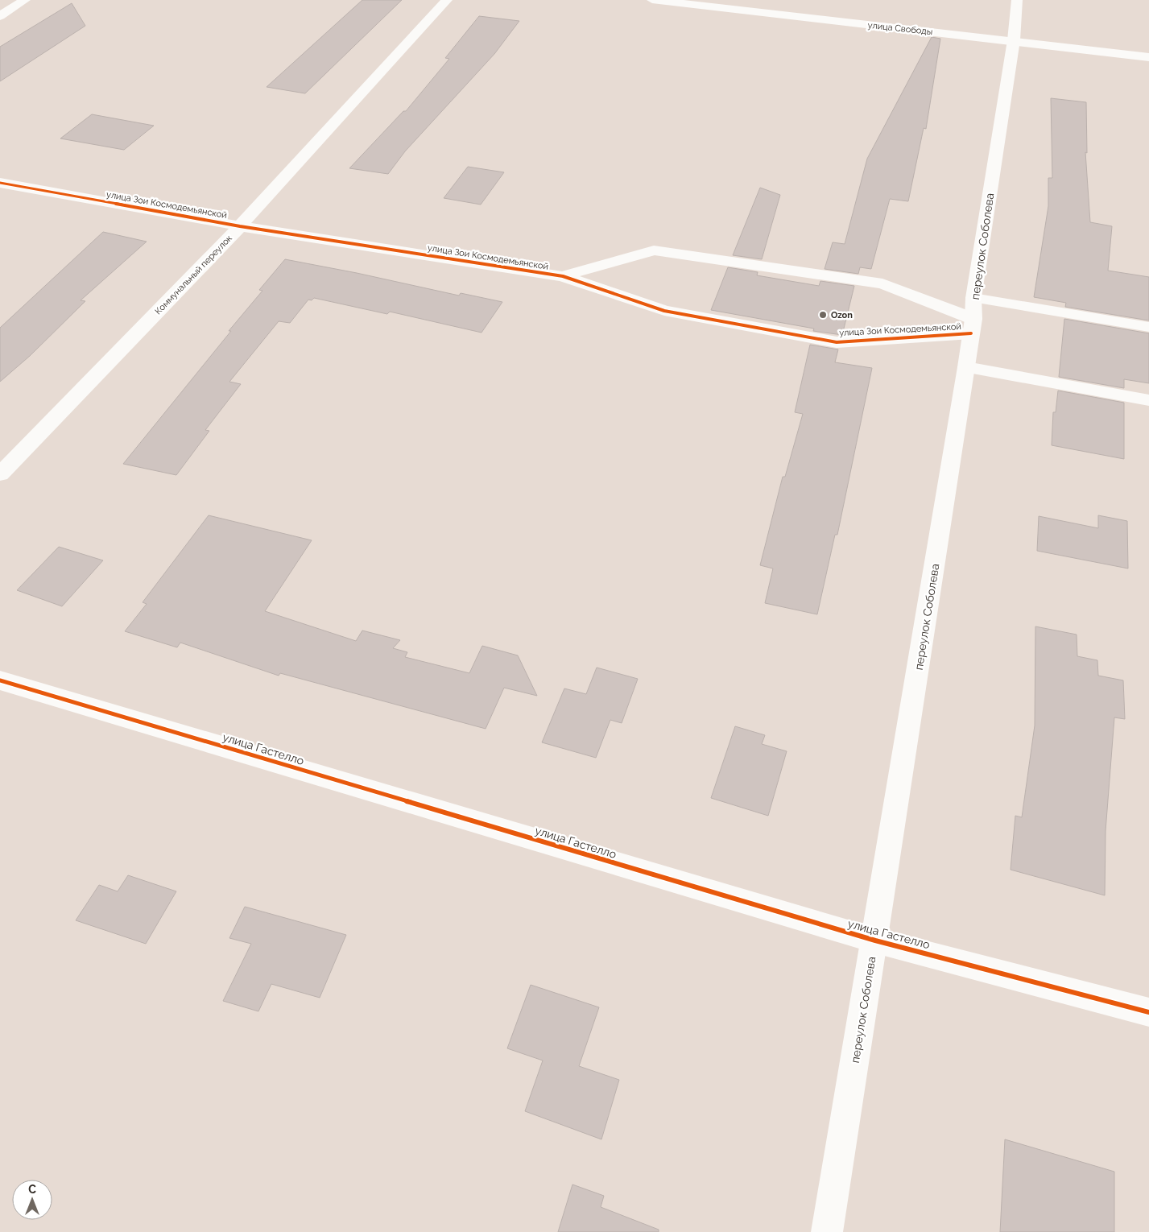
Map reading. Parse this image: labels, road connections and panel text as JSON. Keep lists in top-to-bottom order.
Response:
{
  "streets": {
    "street": [
      "улица Свободы",
      "улица Зои Космодемьянской",
      "переулок Соболева",
      "Коммунальный переулок",
      "улица Гастелло"
    ]
  },
  "crossings": [
    ["улица Свободы", "переулок Соболева"],
    ["улица Зои Космодемьянской", "переулок Соболева"],
    ["улица Зои Космодемьянской", "Коммунальный переулок"],
    ["переулок Соболева", "улица Гастелло"]
  ],
  "places": ["Ozon"],
  "north": "top"
}
